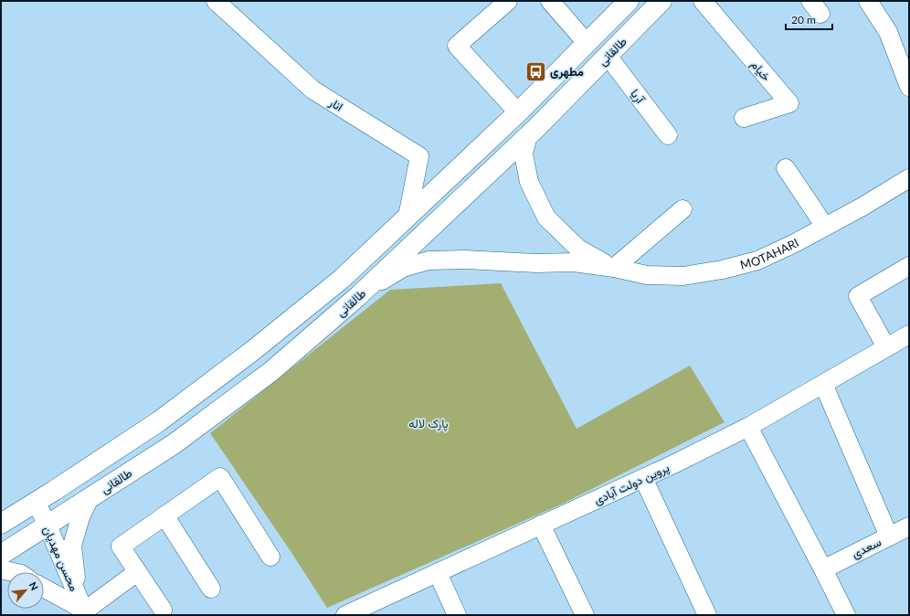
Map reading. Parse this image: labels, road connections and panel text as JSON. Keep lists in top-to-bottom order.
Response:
{
  "streets": {
    "main road": ["طالقانی"],
    "street": [
      "خیام",
      "آریا",
      "انار",
      "MOTAHARI",
      "پروین دولت آبادی",
      "سعدی",
      "محسن مهدیان"
    ]
  },
  "crossings": [
    ["طالقانی", "آریا"],
    ["طالقانی", "انار"],
    ["طالقانی", "محسن مهدیان"]
  ],
  "parks": ["پارک لاله"],
  "places": {
    "bus stop": ["مطهری"]
  },
  "scale_bar": "20 m",
  "north": "top right"
}
